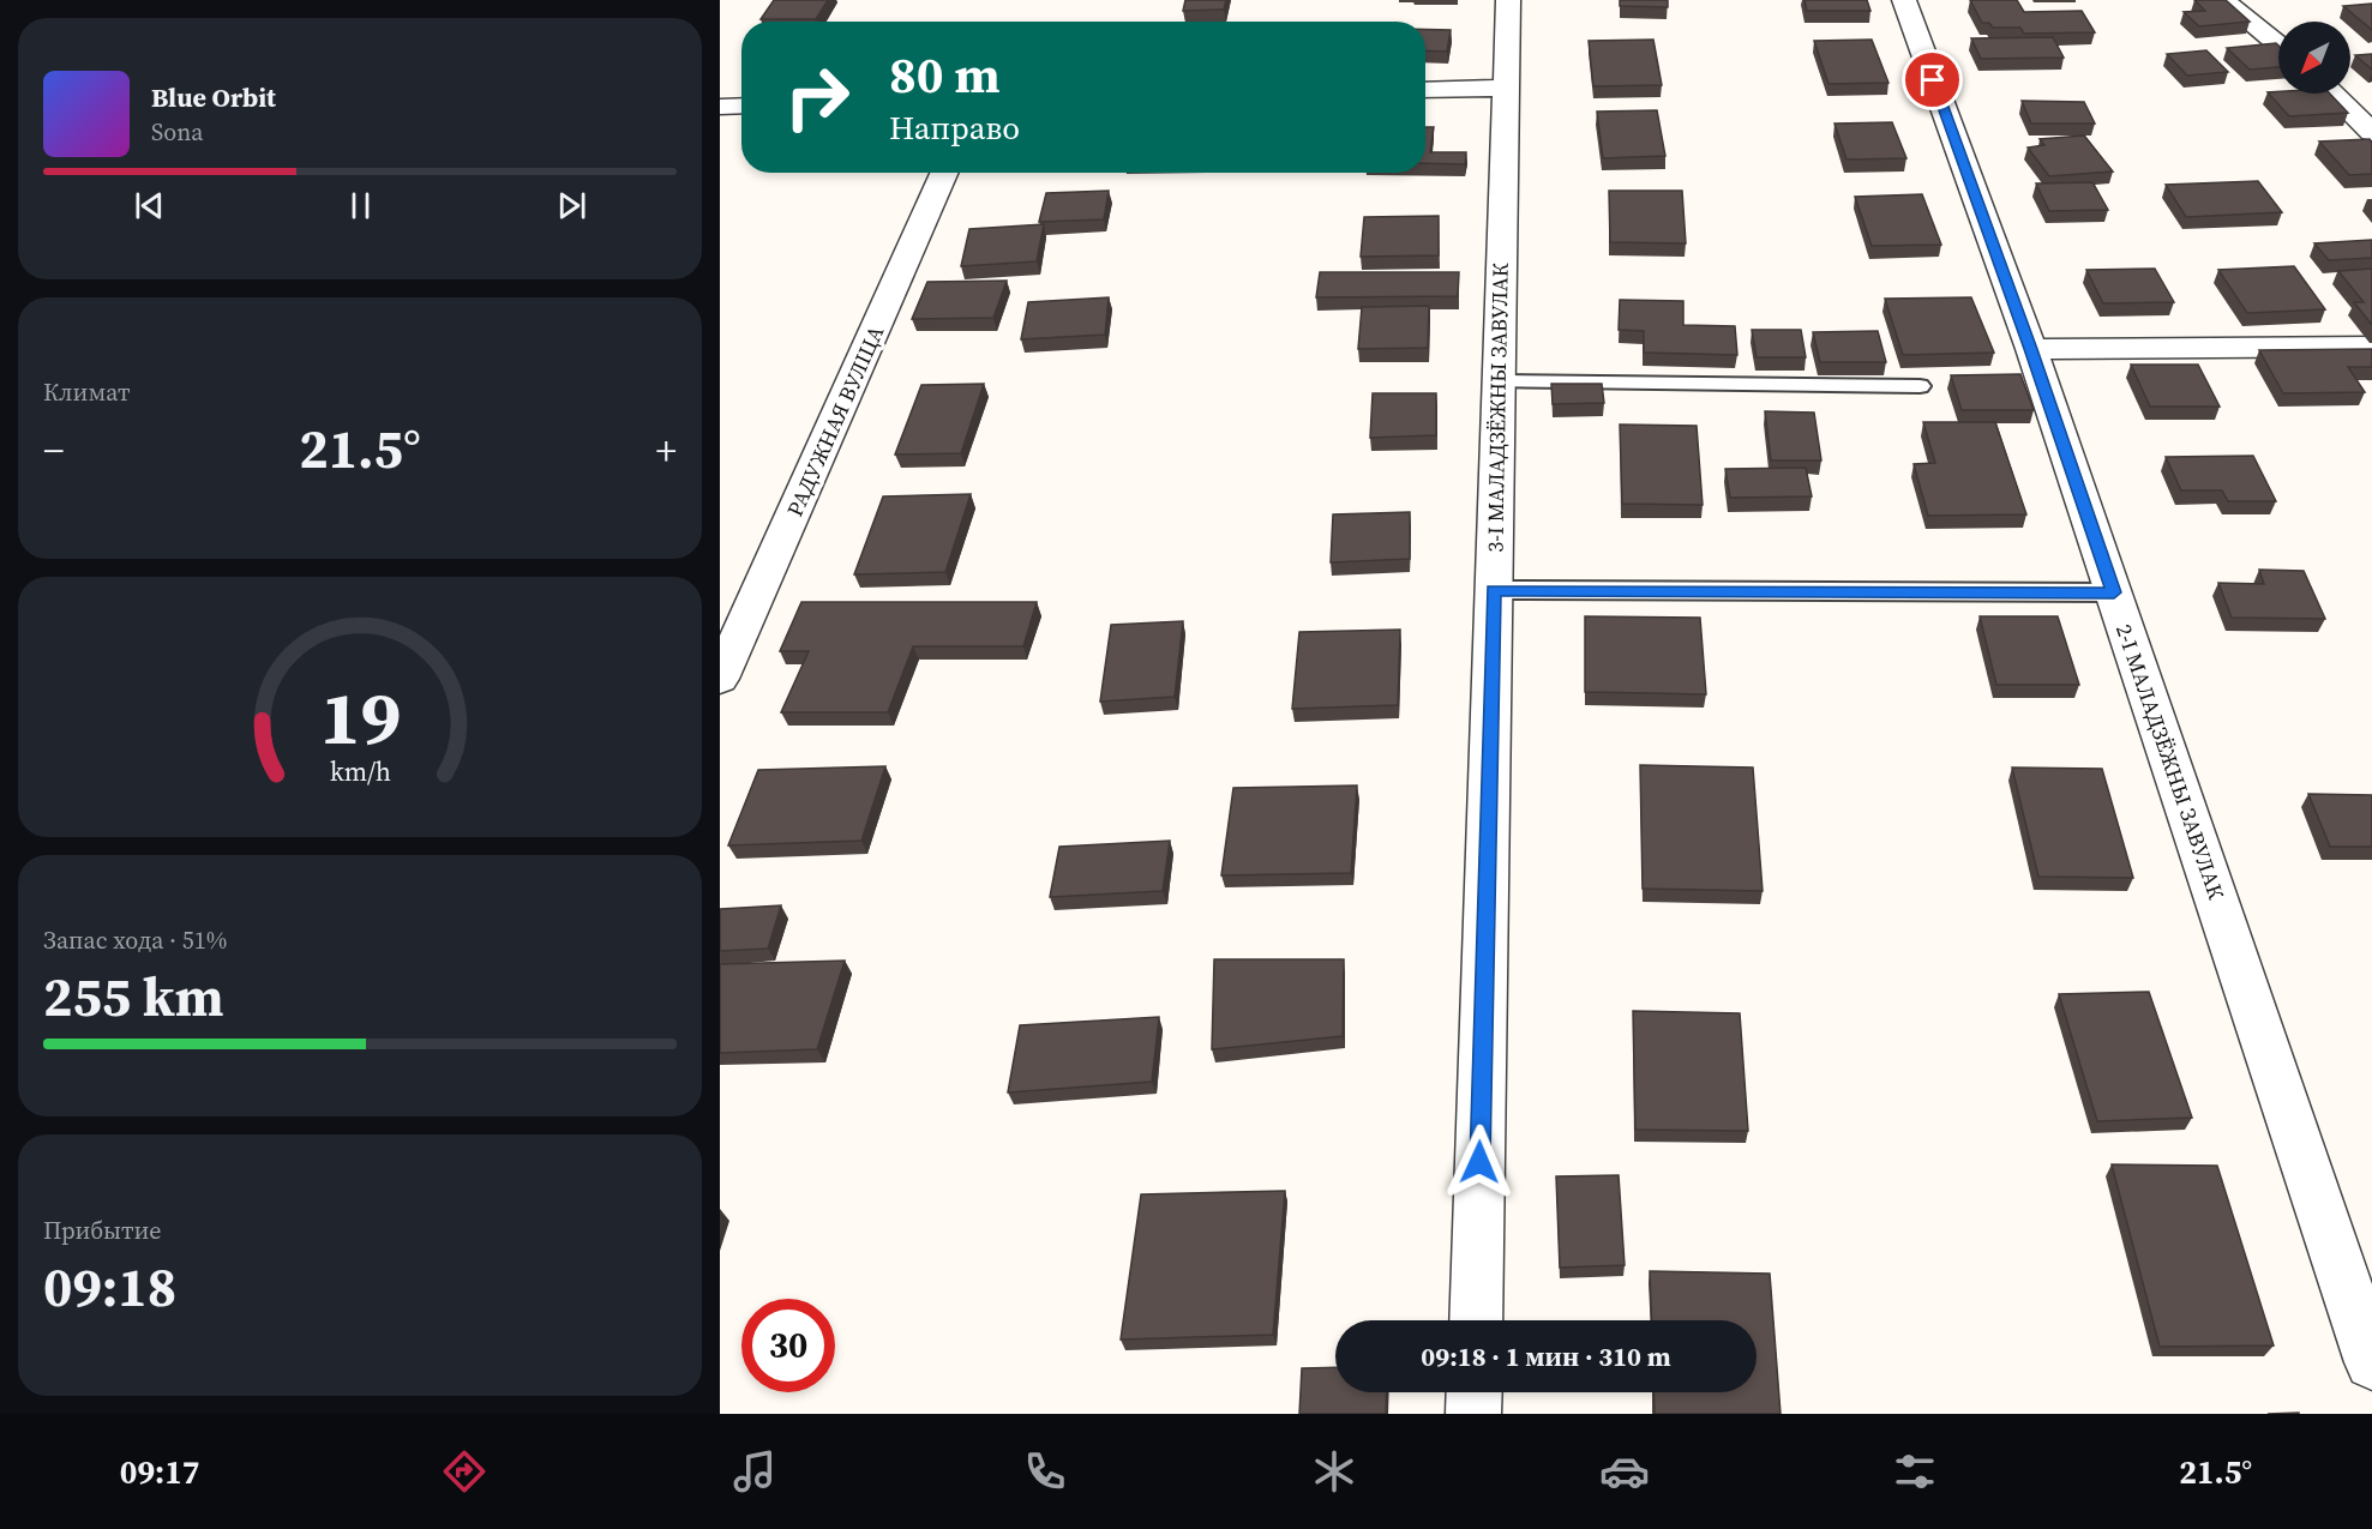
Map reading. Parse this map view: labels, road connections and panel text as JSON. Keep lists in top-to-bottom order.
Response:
{
  "streets": {
    "street": ["3-І МАЛАДЗЁЖНЫ ЗАВУЛАК", "РАДУЖНАЯ ВУЛІЦА", "2-І МАЛАДЗЁЖНЫ ЗАВУЛАК"]
  },
  "north": "bottom left",
  "page": {
    "turn": ["80 m", "Направо"],
    "song": ["Blue Orbit", "Sona"],
    "tile": [
      "Климат",
      ["Запас хода · 51%", "255 km"],
      ["Прибытие", "09:18"]
    ],
    "heat": ["−", "21.5°", "+"],
    "limit": "30",
    "trip": "09:18 · 1 мин · 310 m",
    "tabs": ["09:17", "21.5°"],
    "gauge": ["19", "km/h"]
  }
}
